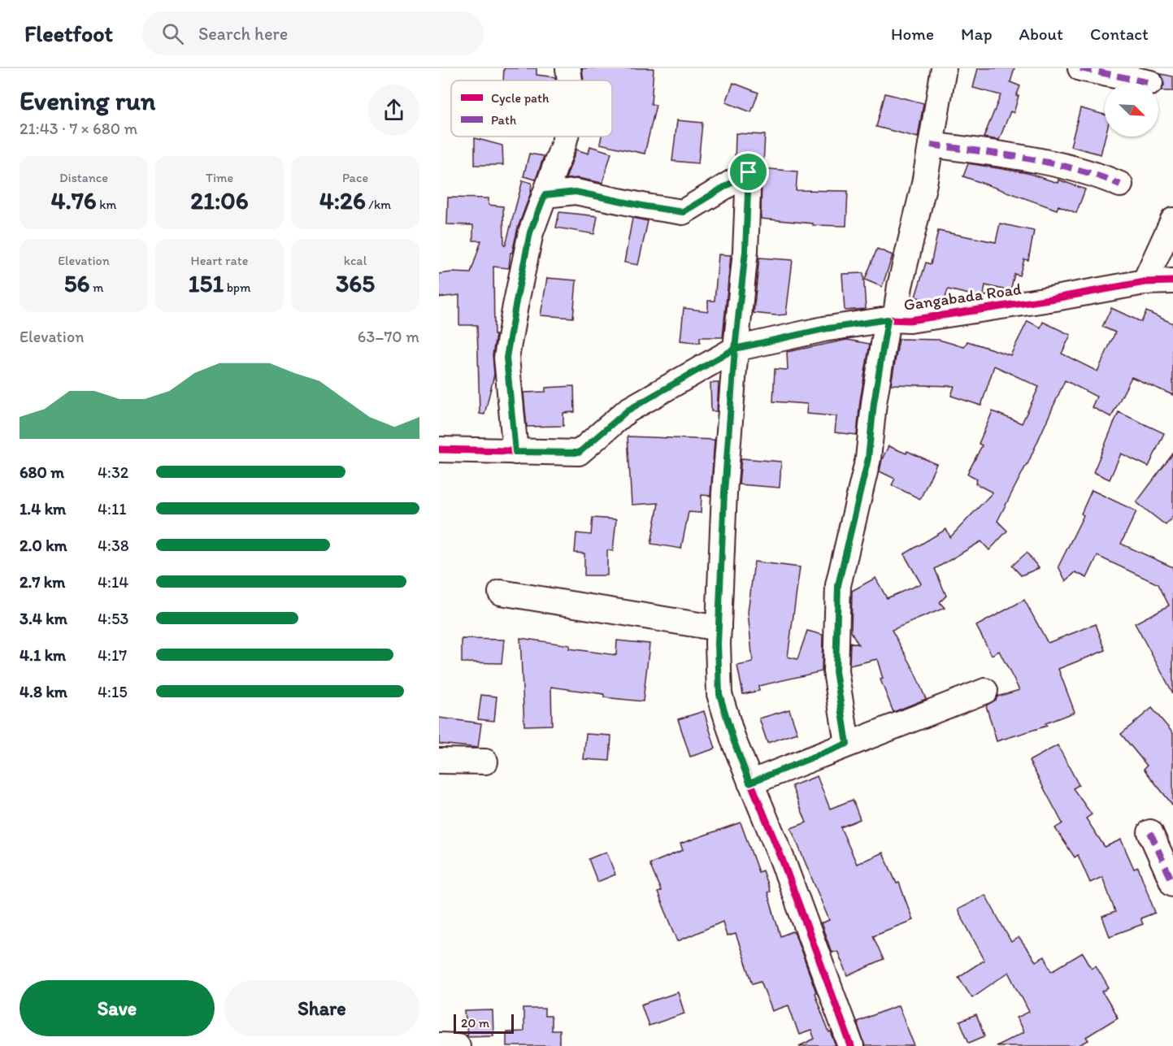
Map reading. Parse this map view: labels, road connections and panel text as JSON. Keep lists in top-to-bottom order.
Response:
{
  "streets": {
    "street": ["Gangabada Road"]
  },
  "legend": ["Cycle path", "Path"],
  "scale_bar": "20 m",
  "north": "bottom right",
  "page": {
    "header": "Fleetfoot",
    "search": "Search here",
    "nav": [
      "Home",
      "Map",
      "About",
      "Contact"
    ],
    "heading": ["Evening run", "21:43 · 7 × 680 m"],
    "stats": [
      ["Distance", "4.76 km"],
      ["Time", "21:06"],
      ["Pace", "4:26 /km"],
      ["Elevation", "56 m"],
      ["Heart rate", "151 bpm"],
      ["kcal", "365"]
    ],
    "chart": ["Elevation", "63–70 m"],
    "list": [
      {
        "name": "680 m",
        "note": "4:32"
      },
      {
        "name": "1.4 km",
        "note": "4:11"
      },
      {
        "name": "2.0 km",
        "note": "4:38"
      },
      {
        "name": "2.7 km",
        "note": "4:14"
      },
      {
        "name": "3.4 km",
        "note": "4:53"
      },
      {
        "name": "4.1 km",
        "note": "4:17"
      },
      {
        "name": "4.8 km",
        "note": "4:15"
      }
    ],
    "buttons": ["Save", "Share"],
    "scale": "20 m"
  }
}
